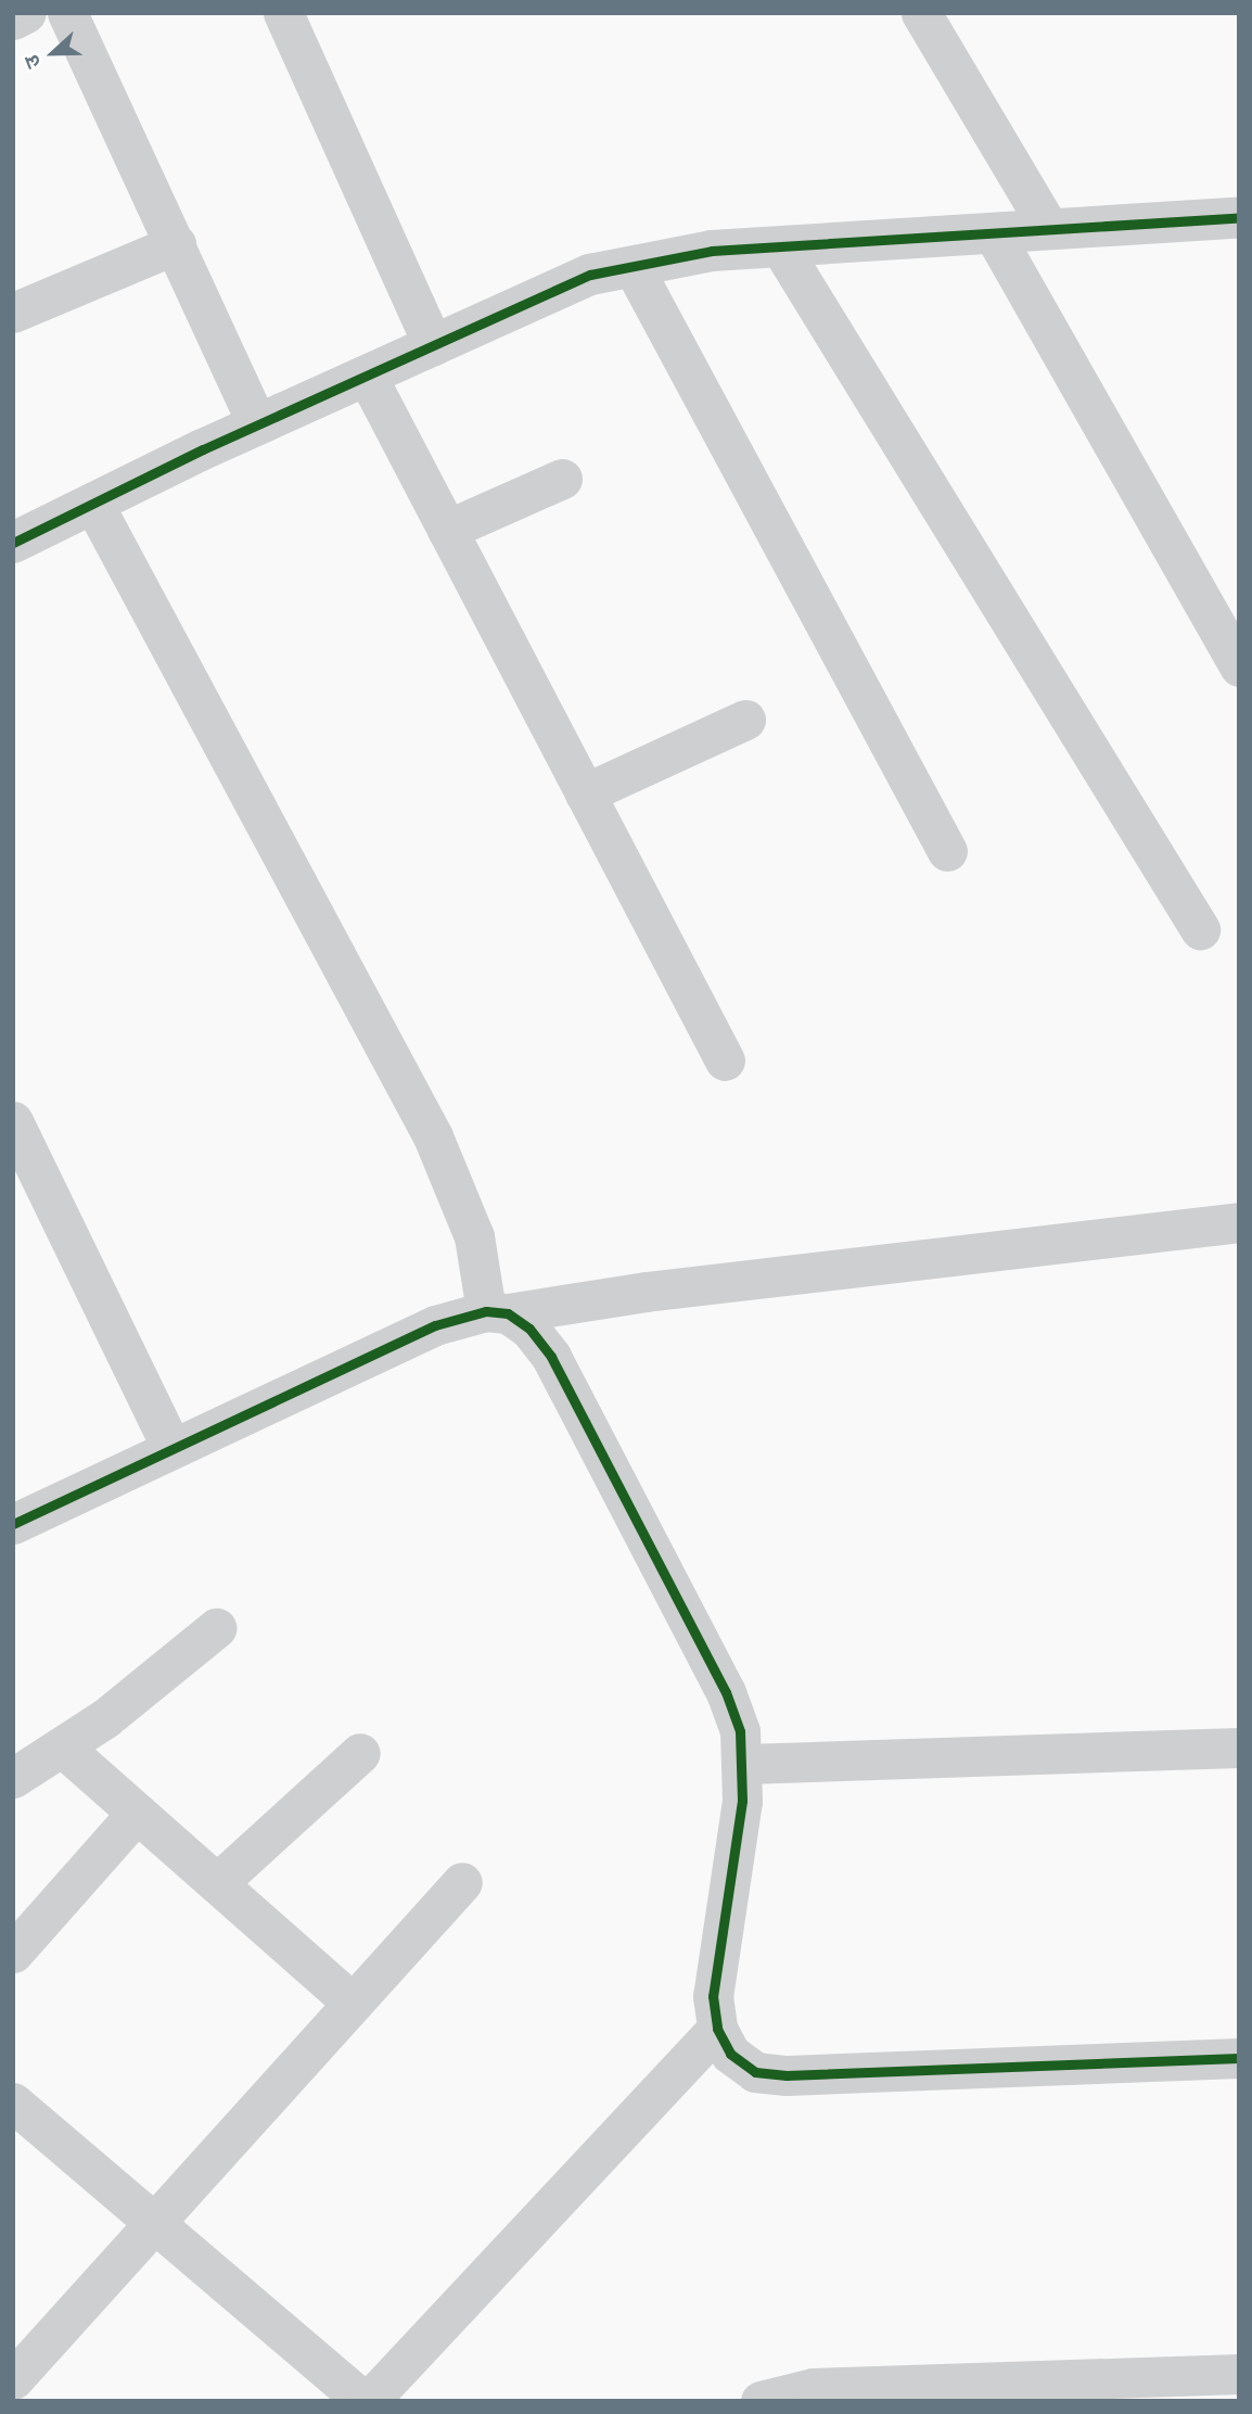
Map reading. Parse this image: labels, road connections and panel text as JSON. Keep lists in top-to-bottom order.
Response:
{
  "north": "left"
}
